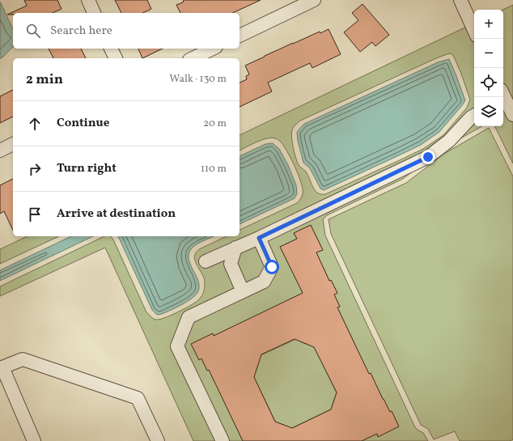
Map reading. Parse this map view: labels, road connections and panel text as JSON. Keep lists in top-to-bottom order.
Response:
{
  "page": {
    "map_buttons": ["+", "−"],
    "search": "Search here",
    "heading": ["2 min", "Walk · 130 m"],
    "list": [
      ["Continue", "20 m"],
      ["Turn right", "110 m"],
      "Arrive at destination"
    ]
  }
}
